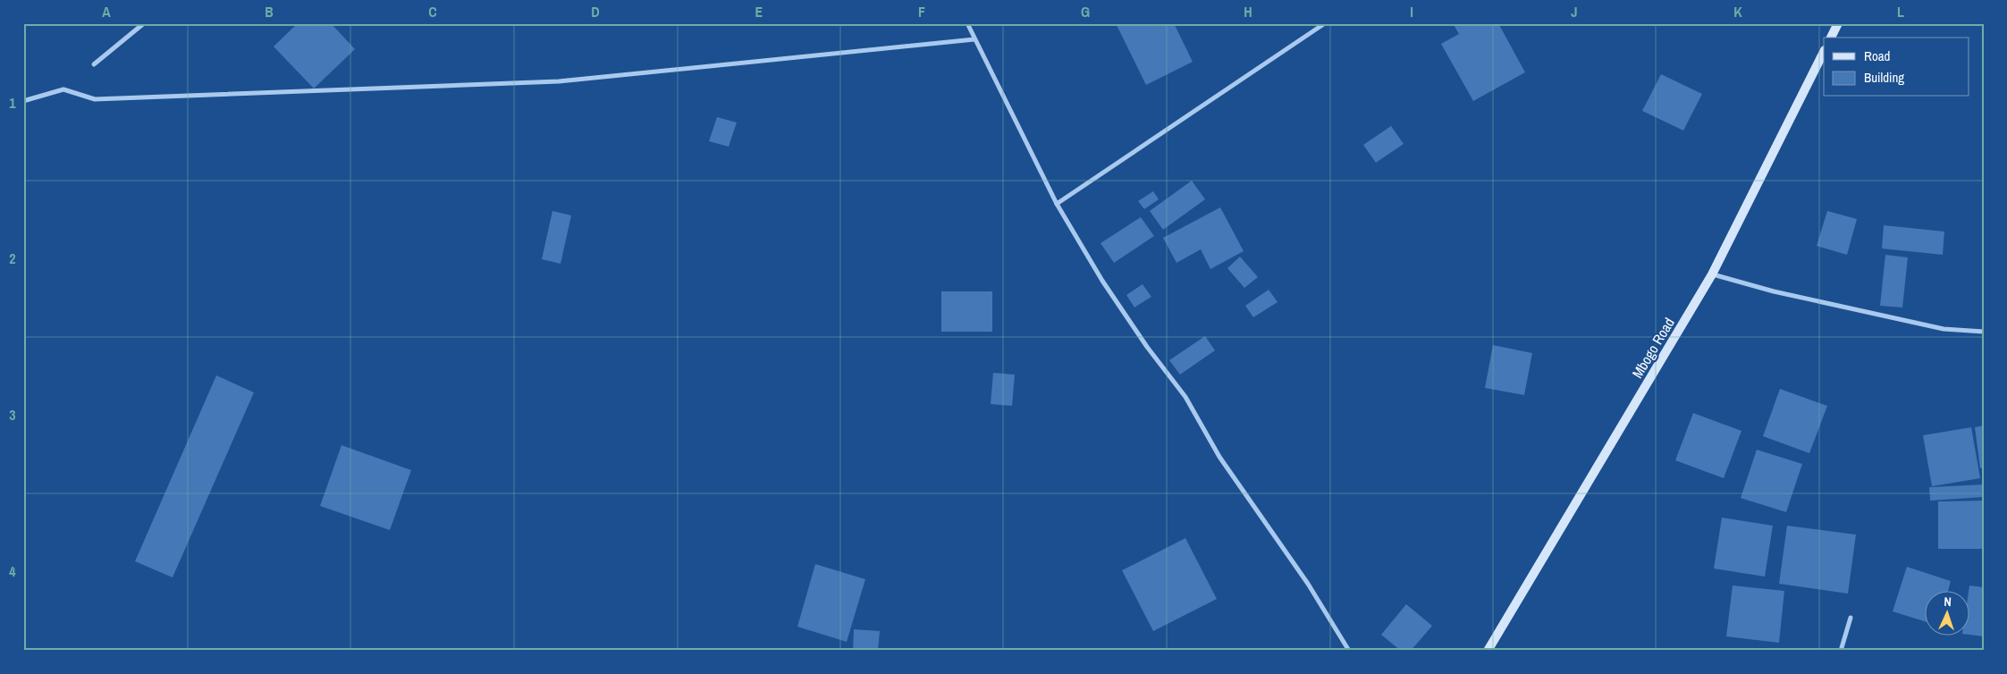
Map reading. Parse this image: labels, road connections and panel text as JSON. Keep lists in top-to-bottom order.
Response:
{
  "streets": {
    "main road": ["Mbogo Road"]
  },
  "legend": ["Road", "Building"],
  "north": "top",
  "grid": {
    "columns": [
      "A",
      "B",
      "C",
      "D",
      "E",
      "F",
      "G",
      "H",
      "I",
      "J",
      "K",
      "L"
    ],
    "rows": [
      "1",
      "2",
      "3",
      "4"
    ]
  }
}
